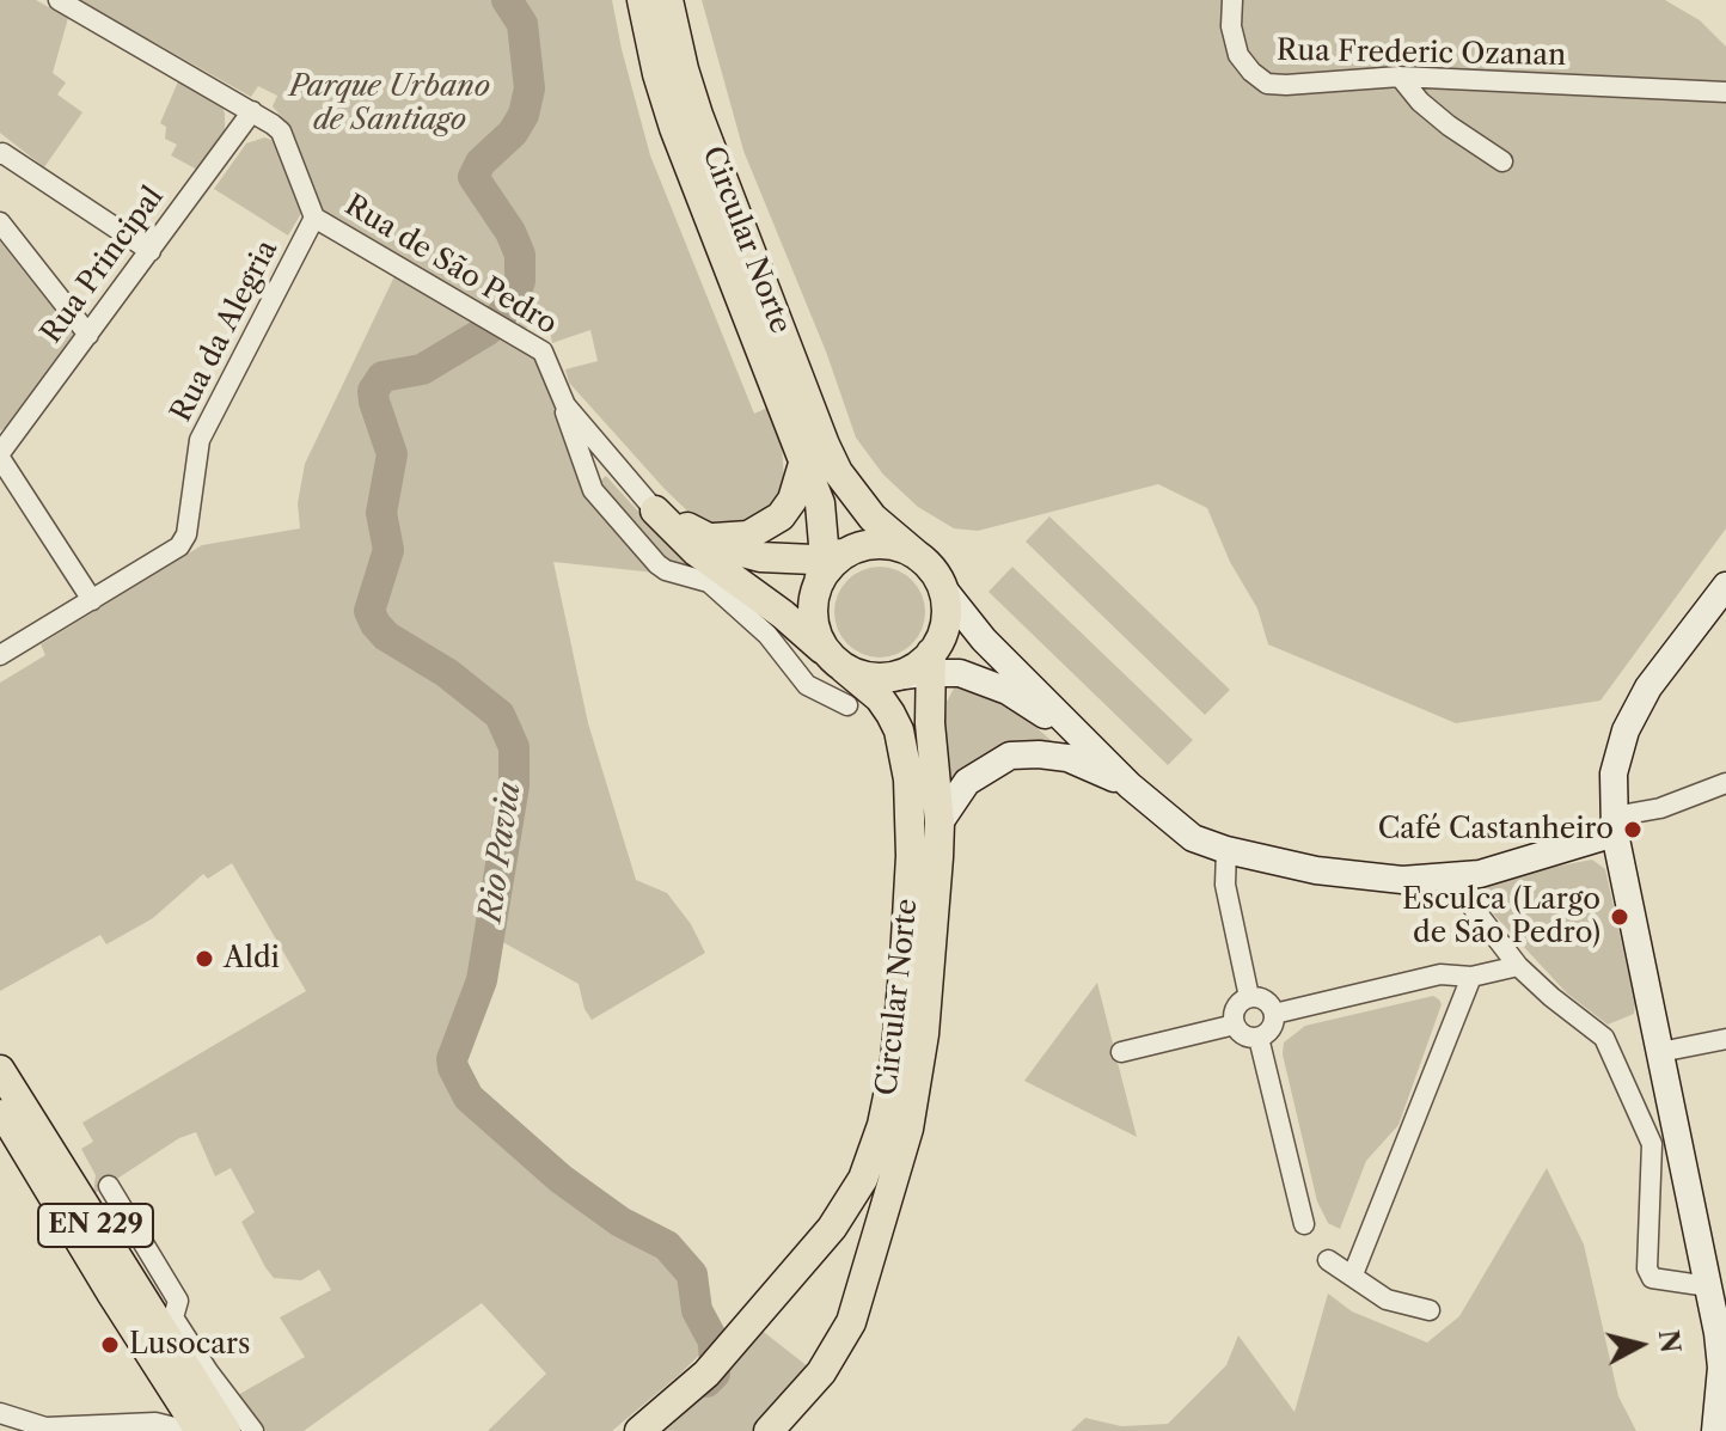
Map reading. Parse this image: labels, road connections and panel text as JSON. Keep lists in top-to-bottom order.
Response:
{
  "streets": {
    "main road": ["Circular Norte", "EN 229"],
    "street": [
      "Rua Frederic Ozanan",
      "Rua Principal",
      "Rua de São Pedro",
      "Rua da Alegria"
    ]
  },
  "crossings": [
    ["Circular Norte", "Rua de São Pedro"],
    ["Rua Principal", "Rua de São Pedro"],
    ["Rua de São Pedro", "Rua da Alegria"]
  ],
  "water": ["Rio Pavia"],
  "parks": ["Parque Urbano de Santiago"],
  "places": [
    "Café Castanheiro",
    "Esculca (Largo de São Pedro)",
    "Aldi",
    "Lusocars"
  ],
  "north": "right"
}
